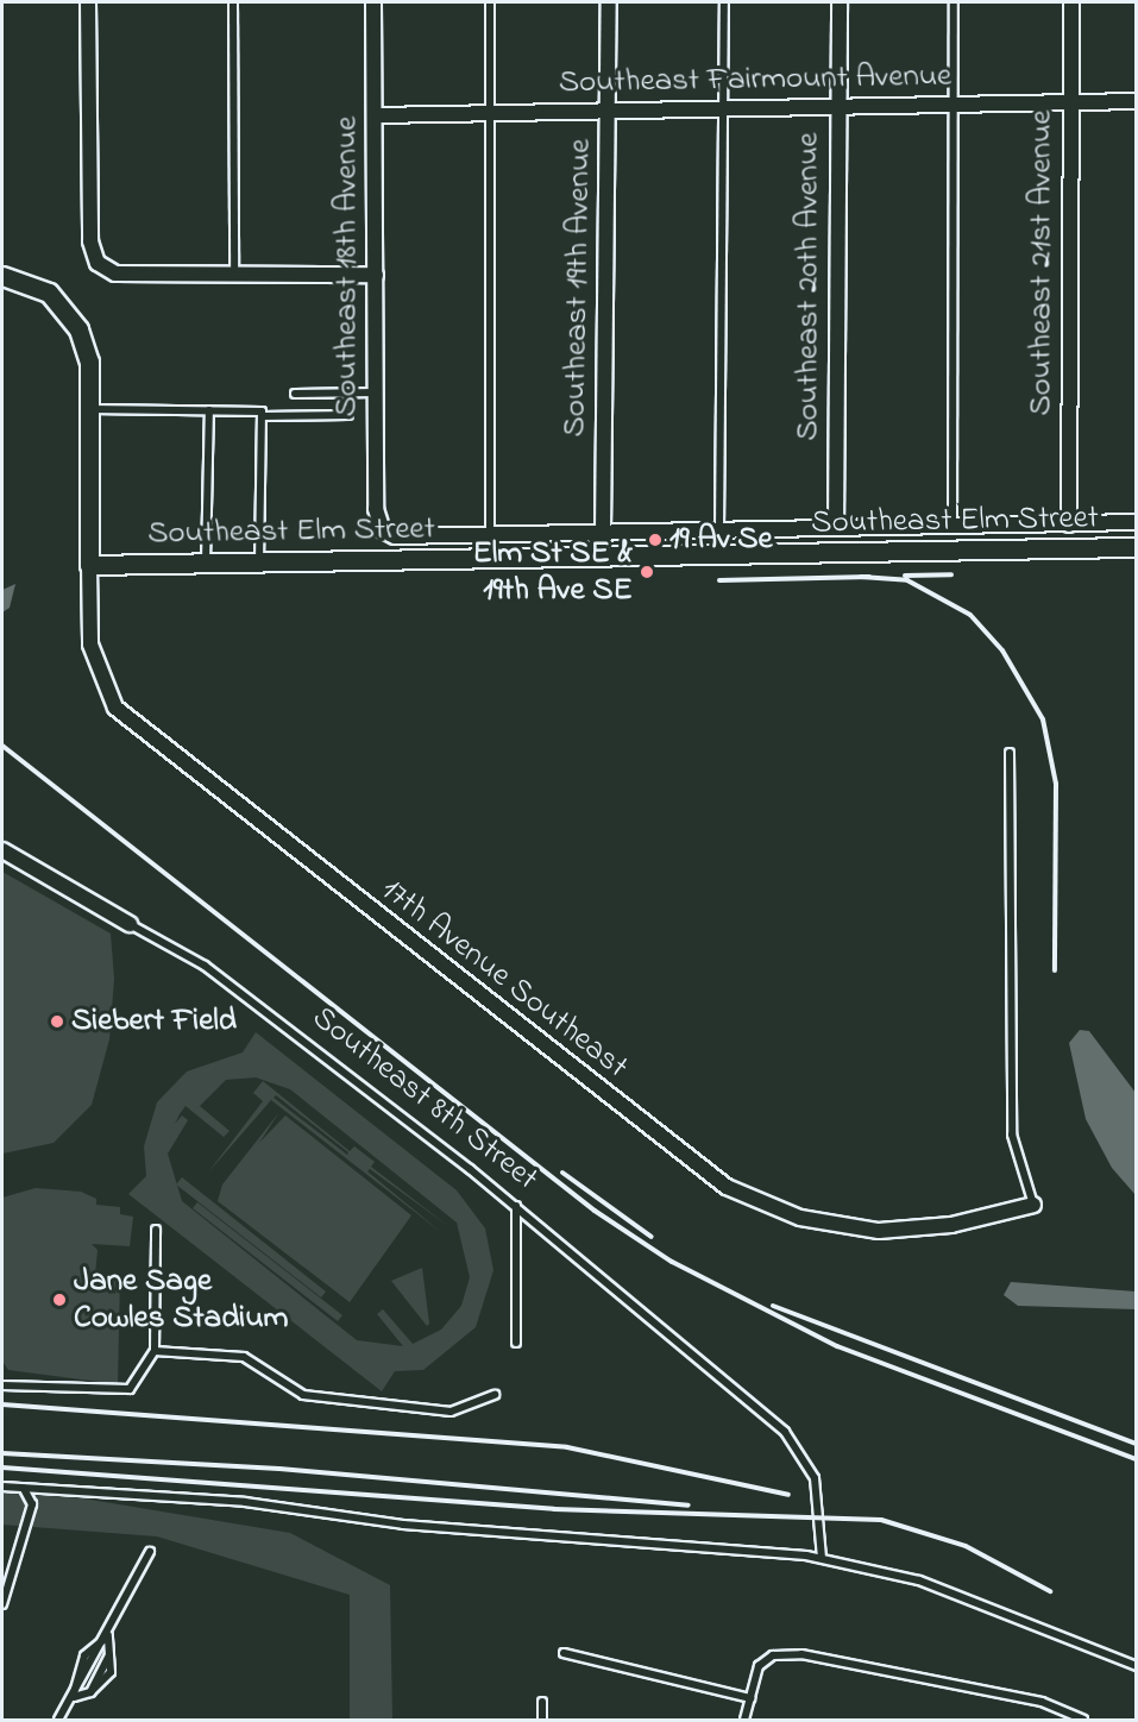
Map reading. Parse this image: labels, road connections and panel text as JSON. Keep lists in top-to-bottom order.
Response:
{
  "streets": {
    "street": [
      "Southeast Fairmount Avenue",
      "Southeast 21st Avenue",
      "Southeast 18th Avenue",
      "Southeast 20th Avenue",
      "Southeast 19th Avenue",
      "Southeast Elm Street",
      "17th Avenue Southeast",
      "Southeast 8th Street"
    ]
  },
  "crossings": [
    ["Southeast Fairmount Avenue", "Southeast 21st Avenue"],
    ["Southeast Fairmount Avenue", "Southeast 18th Avenue"],
    ["Southeast Fairmount Avenue", "Southeast 20th Avenue"],
    ["Southeast Fairmount Avenue", "Southeast 19th Avenue"],
    ["Southeast 21st Avenue", "Southeast Elm Street"],
    ["Southeast 18th Avenue", "Southeast Elm Street"],
    ["Southeast 20th Avenue", "Southeast Elm Street"],
    ["Southeast 19th Avenue", "Southeast Elm Street"],
    ["Southeast Elm Street", "17th Avenue Southeast"]
  ],
  "places": [
    "19 Av Se",
    "Elm St SE & 19th Ave SE",
    "Siebert Field",
    "Jane Sage Cowles Stadium"
  ]
}
